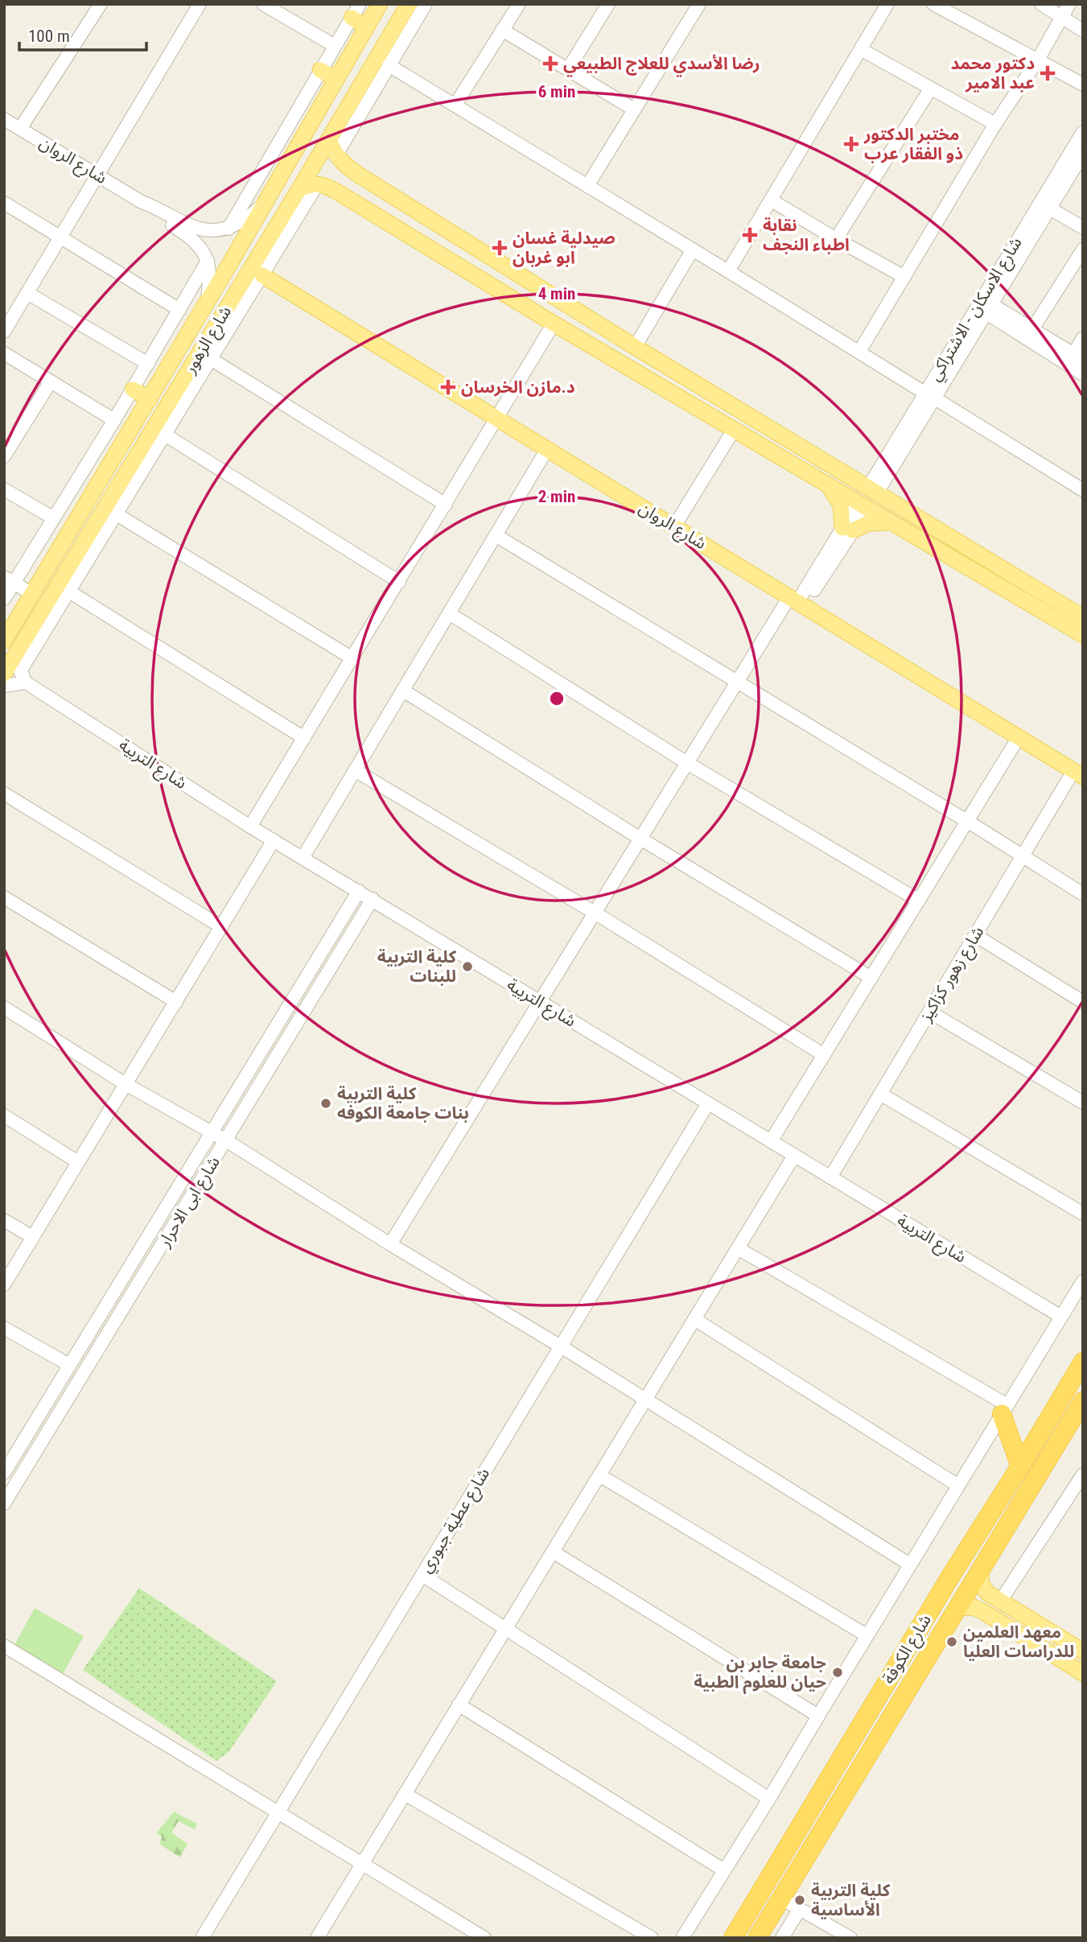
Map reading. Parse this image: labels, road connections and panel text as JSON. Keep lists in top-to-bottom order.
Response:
{
  "streets": {
    "highway": ["شارع الكوفة"],
    "main road": ["شارع الروان", "شارع الزهور"],
    "street": [
      "شارع الاسكان - الاشتراكي",
      "شارع التربية",
      "شارع زهور كزاكيز",
      "شارع ابی الاحرار",
      "شارع عطية جبوري"
    ]
  },
  "crossings": [
    ["شارع الروان", "شارع زهور كزاكيز"],
    ["شارع الزهور", "شارع التربية"],
    ["شارع التربية", "شارع زهور كزاكيز"],
    ["شارع التربية", "شارع ابی الاحرار"],
    ["شارع التربية", "شارع عطية جبوري"]
  ],
  "places": {
    "health": [
      "رضا الأسدي للعلاج الطبيعي",
      "دكتور محمد عبد الامير",
      "مختبر الدكتور ذو الفقار عرب",
      "نقابة اطباء النجف",
      "صيدلية غسان ابو غربان",
      "د.مازن الخرسان"
    ],
    "other": [
      "كلية التربية للبنات",
      "كلية التربية بنات جامعة الكوفه",
      "معهد العلمين للدراسات العليا",
      "جامعة جابر بن حيان للعلوم الطبية",
      "كلية التربية الأساسية"
    ]
  },
  "scale_bar": "100 m",
  "rings": ["6 min", "4 min", "2 min"]
}
